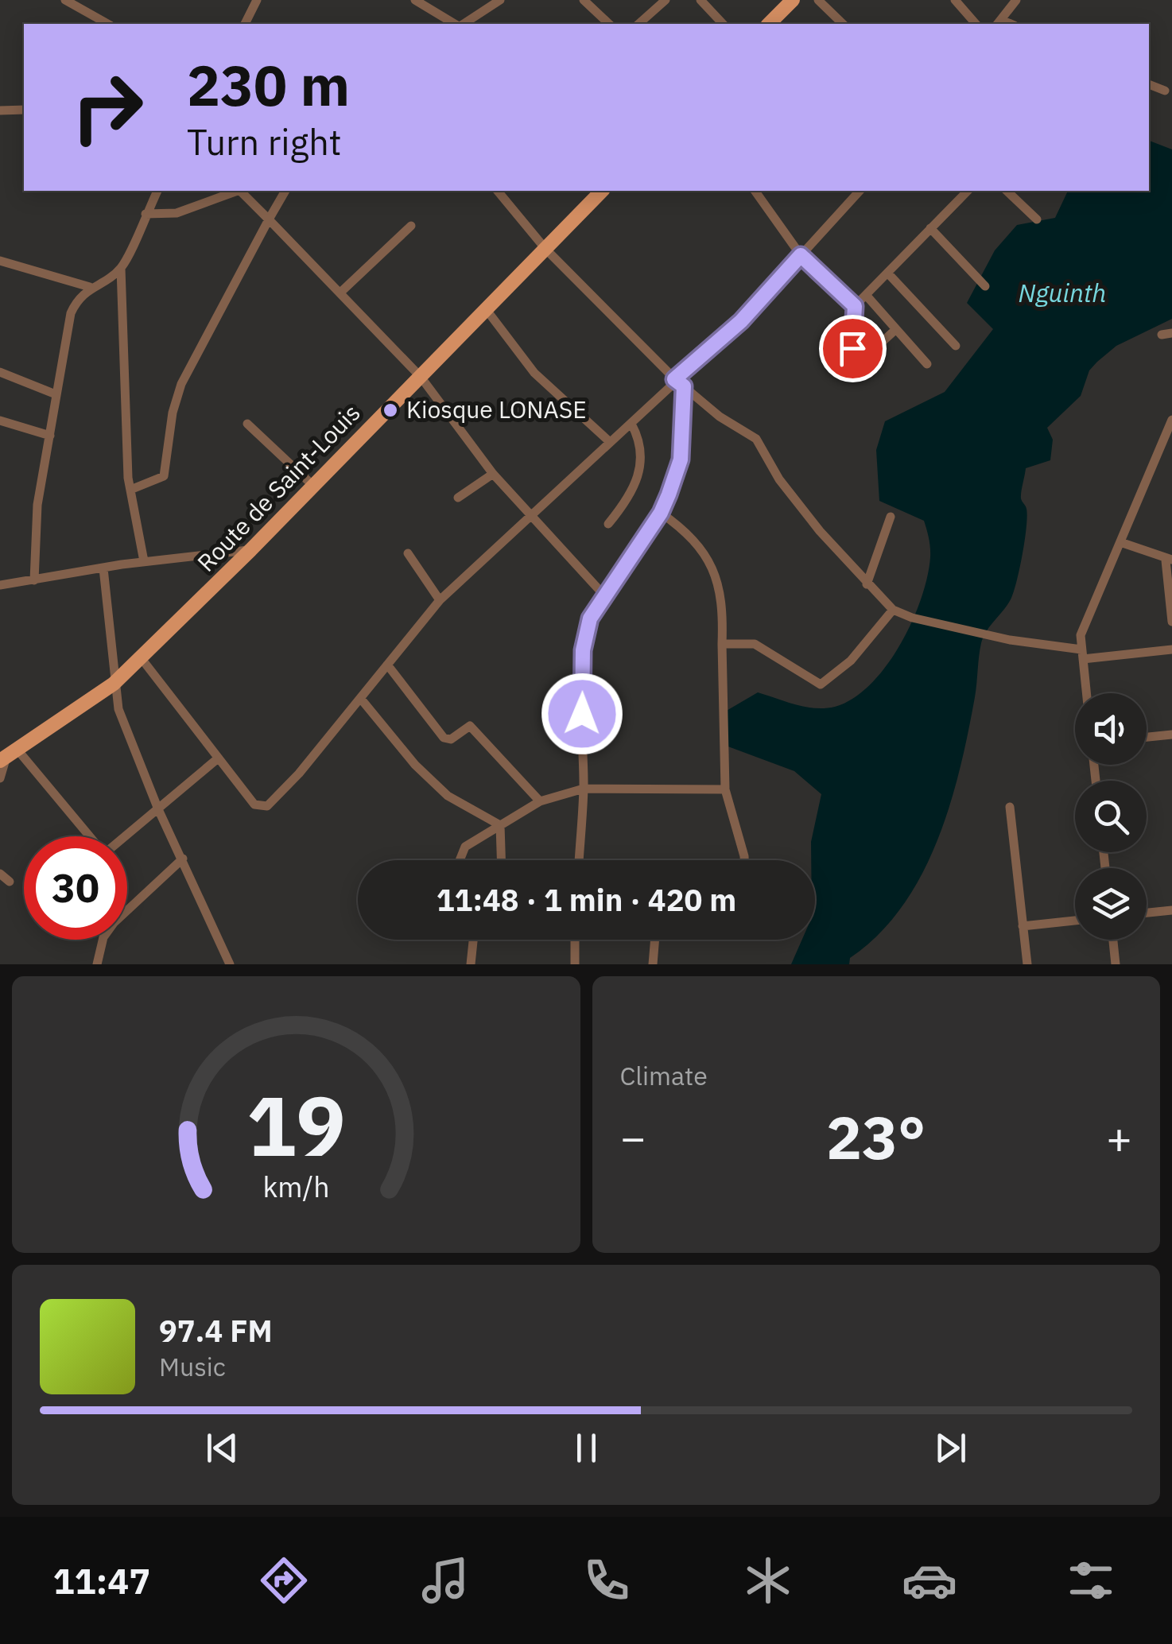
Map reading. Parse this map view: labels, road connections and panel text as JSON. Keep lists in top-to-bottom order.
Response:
{
  "streets": {
    "main road": ["Route de Saint-Louis"]
  },
  "water": ["Nguinth"],
  "places": ["Kiosque LONASE"],
  "page": {
    "turn": ["230 m", "Turn right"],
    "limit": "30",
    "trip": "11:48 · 1 min · 420 m",
    "tile": "Climate",
    "heat": ["−", "23°", "+"],
    "song": ["97.4 FM", "Music"],
    "tabs": "11:47",
    "gauge": ["19", "km/h"]
  }
}
